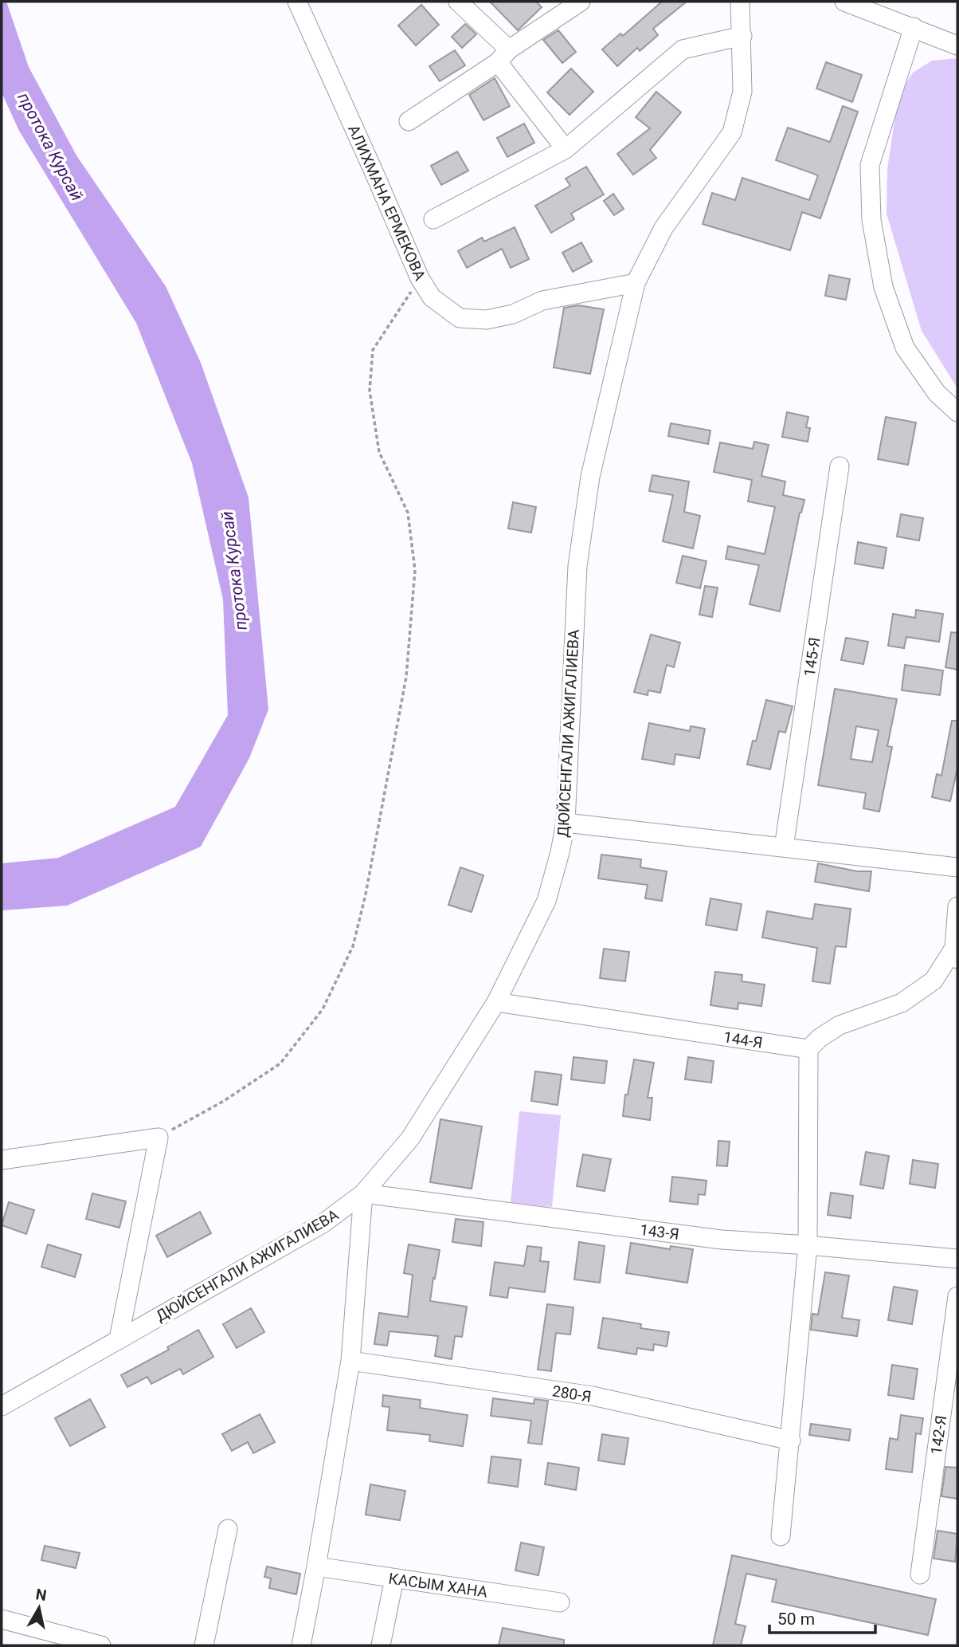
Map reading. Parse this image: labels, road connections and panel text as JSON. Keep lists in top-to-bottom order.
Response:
{
  "streets": {
    "street": [
      "АЛИХМАНА ЕРМЕКОВА",
      "145-Я",
      "ДЮЙСЕНГАЛИ АЖИГАЛИЕВА",
      "144-Я",
      "143-Я",
      "280-Я",
      "142-Я",
      "КАСЫМ ХАНА"
    ]
  },
  "crossings": [
    ["АЛИХМАНА ЕРМЕКОВА", "ДЮЙСЕНГАЛИ АЖИГАЛИЕВА"],
    ["ДЮЙСЕНГАЛИ АЖИГАЛИЕВА", "144-Я"],
    ["ДЮЙСЕНГАЛИ АЖИГАЛИЕВА", "143-Я"]
  ],
  "water": ["протока Курсай"],
  "scale_bar": "50 m",
  "north": "top"
}
